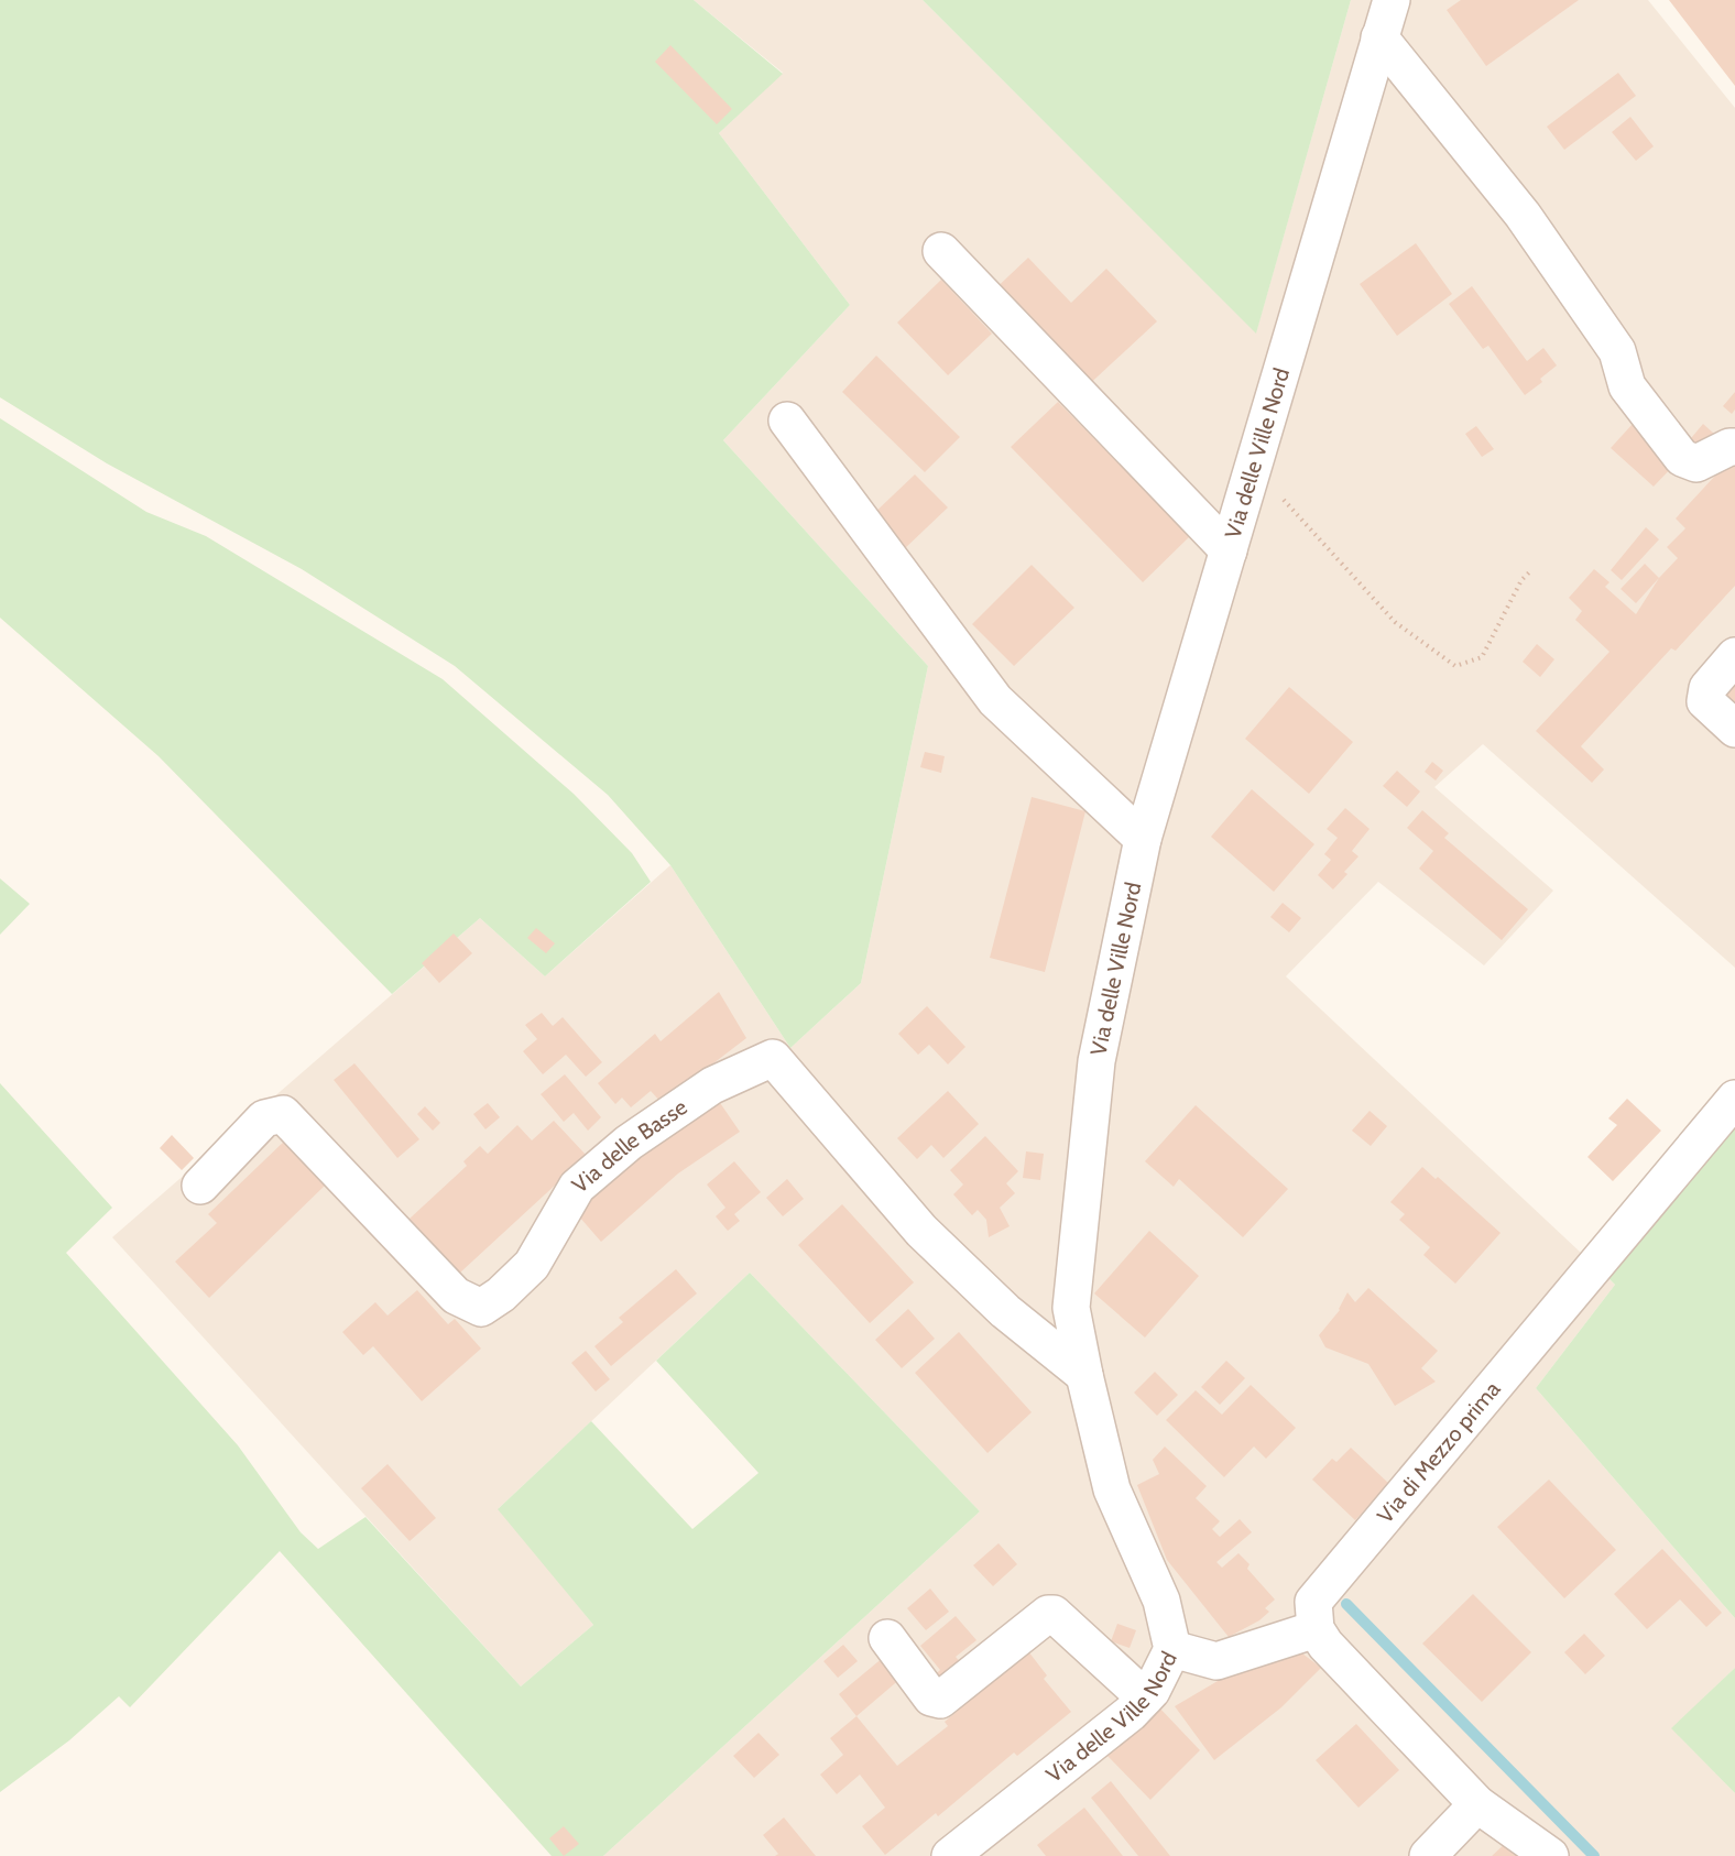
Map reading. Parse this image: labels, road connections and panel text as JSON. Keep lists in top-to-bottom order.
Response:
{
  "streets": {
    "street": ["Via delle Ville Nord", "Via delle Basse", "Via di Mezzo prima"]
  },
  "crossings": [
    ["Via delle Ville Nord", "Via delle Basse"]
  ]
}
